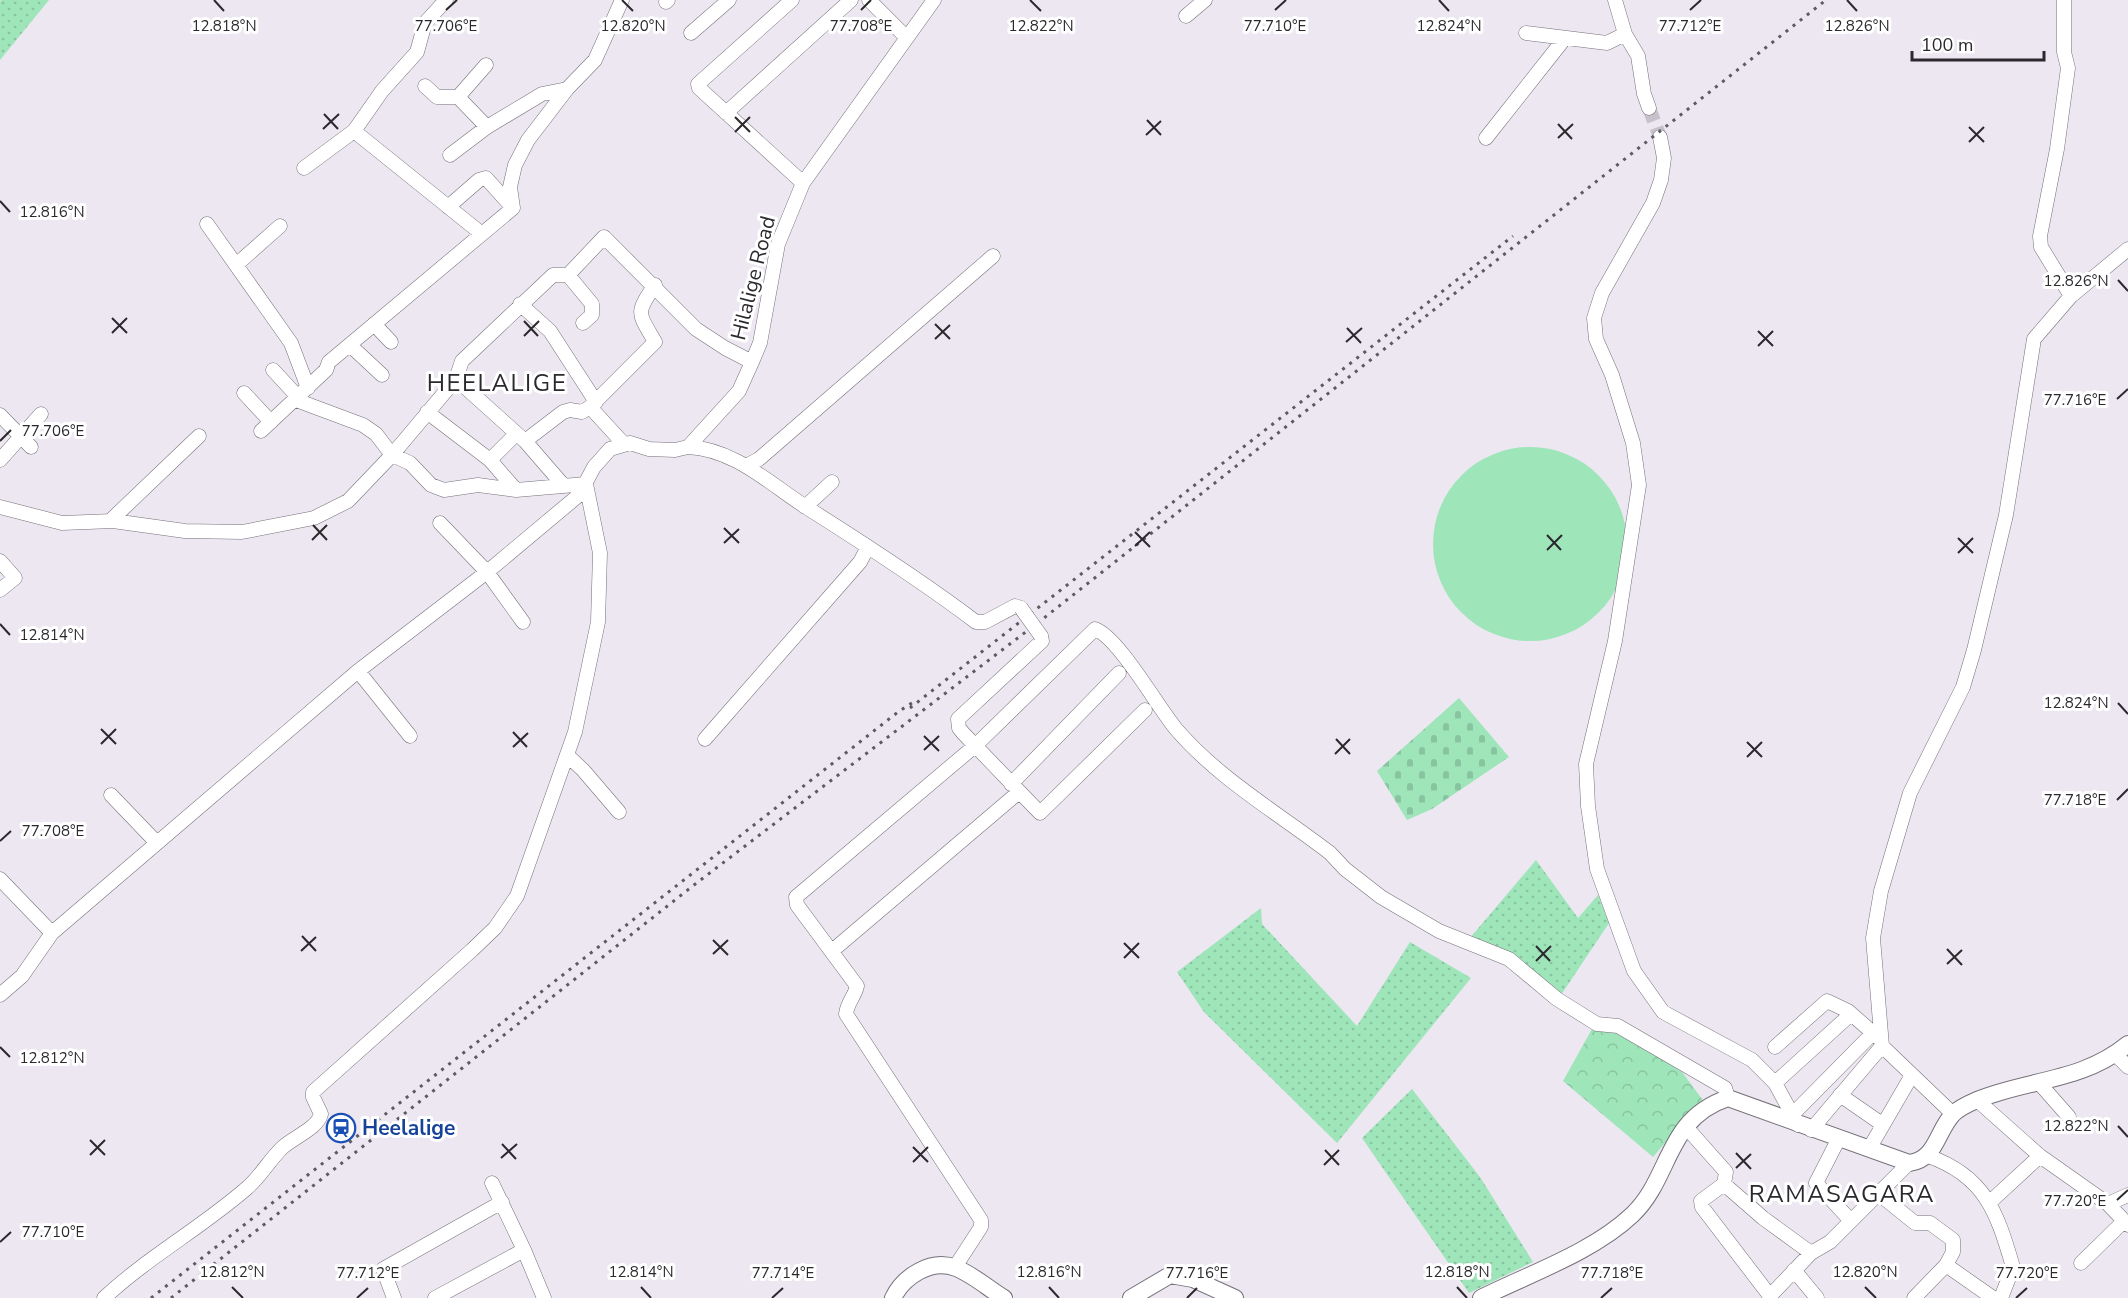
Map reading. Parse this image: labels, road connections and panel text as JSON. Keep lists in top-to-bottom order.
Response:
{
  "streets": {
    "street": ["Hilalige Road"]
  },
  "districts": ["HEELALIGE", "RAMASAGARA"],
  "places": {
    "station": ["Heelalige"]
  },
  "scale_bar": "100 m",
  "coordinates": [
    "77.706°E",
    "77.708°E",
    "77.710°E",
    "77.712°E",
    "12.818°N",
    "12.820°N",
    "12.822°N",
    "12.824°N",
    "12.826°N",
    "12.816°N",
    "77.716°E",
    "12.814°N",
    "77.718°E",
    "12.812°N",
    "77.720°E",
    "77.714°E"
  ]
}
